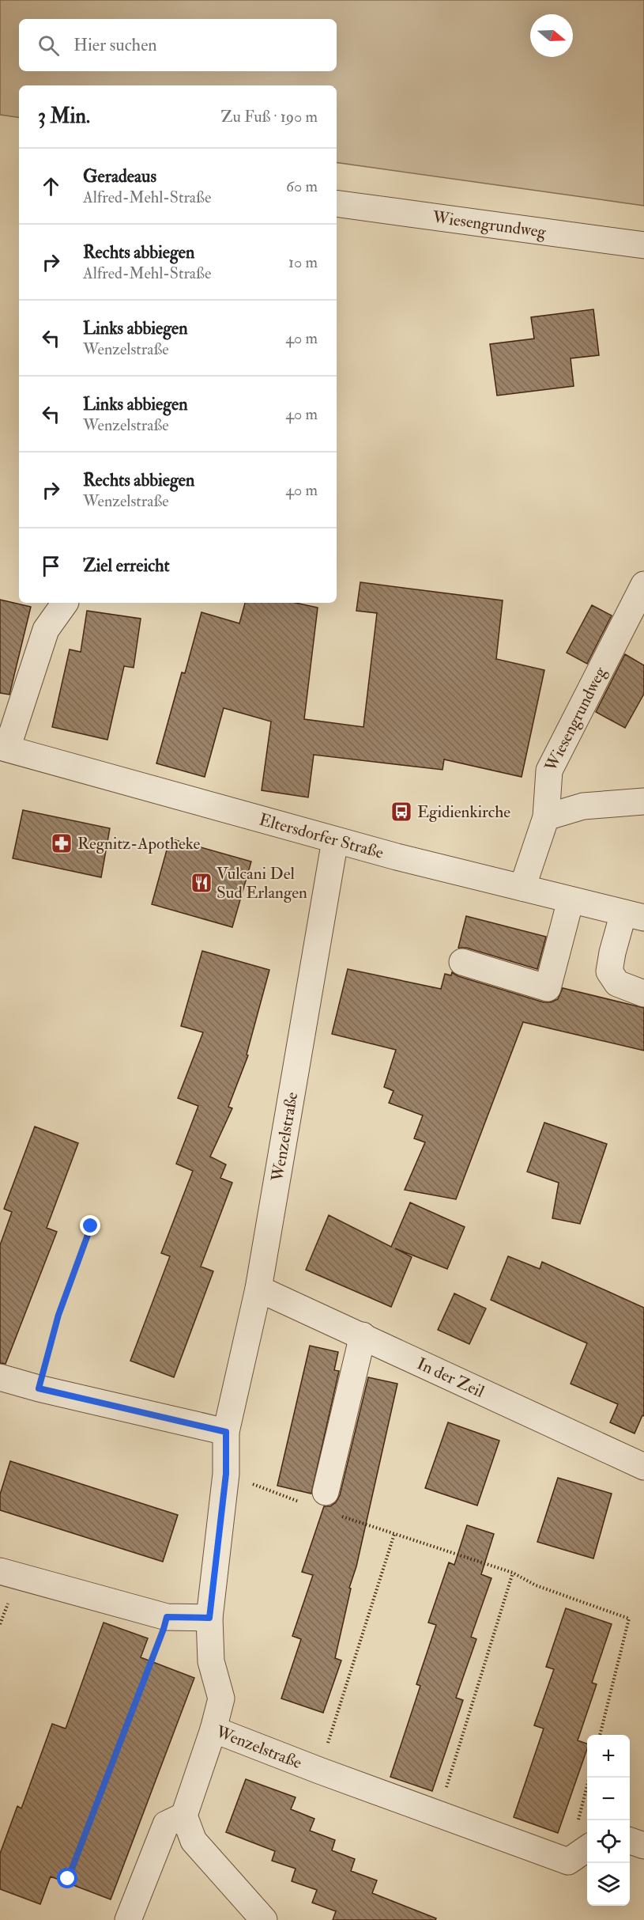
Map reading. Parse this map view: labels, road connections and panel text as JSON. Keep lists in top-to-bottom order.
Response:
{
  "streets": {
    "street": [
      "Wiesengrundweg",
      "Eltersdorfer Straße",
      "Wenzelstraße",
      "In der Zeil"
    ]
  },
  "crossings": [
    ["Wiesengrundweg", "Eltersdorfer Straße"],
    ["Eltersdorfer Straße", "Wenzelstraße"],
    ["Wenzelstraße", "In der Zeil"]
  ],
  "places": {
    "bus stop": ["Egidienkirche"],
    "pharmacy": ["Regnitz-Apotheke"],
    "restaurant": ["Vulcani Del Sud Erlangen"]
  },
  "north": "right",
  "page": {
    "search": "Hier suchen",
    "heading": ["3 Min.", "Zu Fuß · 190 m"],
    "list": [
      ["Geradeaus", "Alfred-Mehl-Straße", "60 m"],
      ["Rechts abbiegen", "Alfred-Mehl-Straße", "10 m"],
      ["Links abbiegen", "Wenzelstraße", "40 m"],
      ["Links abbiegen", "Wenzelstraße", "40 m"],
      ["Rechts abbiegen", "Wenzelstraße", "40 m"],
      "Ziel erreicht"
    ],
    "map_buttons": ["+", "−"]
  }
}
